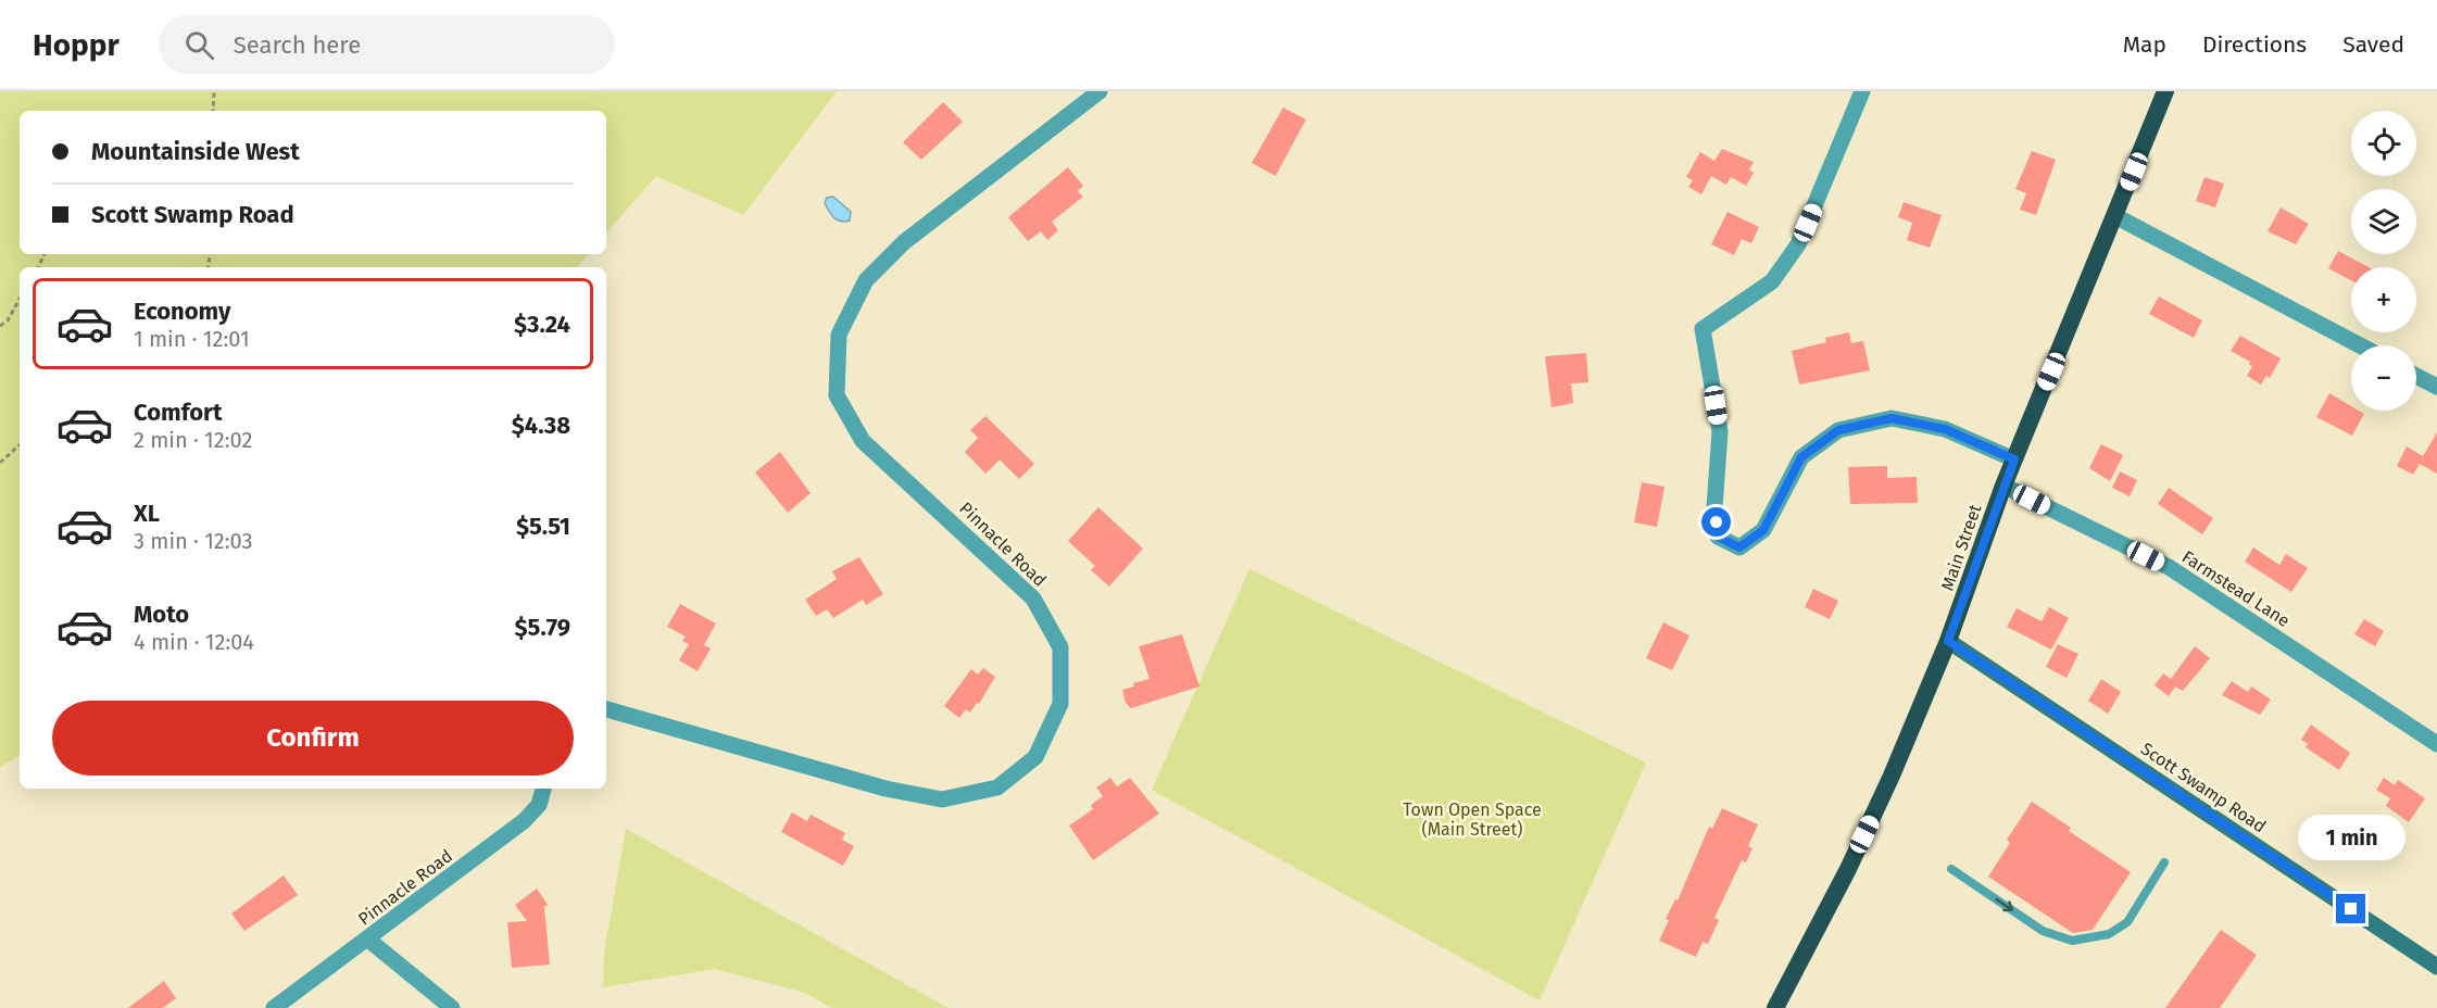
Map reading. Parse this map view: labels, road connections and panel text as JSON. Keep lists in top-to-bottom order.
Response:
{
  "streets": {
    "highway": ["Main Street"],
    "main road": ["Scott Swamp Road"],
    "street": ["Pinnacle Road", "Farmstead Lane"]
  },
  "crossings": [
    ["Main Street", "Farmstead Lane"],
    ["Main Street", "Scott Swamp Road"]
  ],
  "parks": ["Town Open Space (Main Street)"],
  "page": {
    "header": "Hoppr",
    "search": "Search here",
    "nav": ["Map", "Directions", "Saved"],
    "map_buttons": ["+", "−"],
    "banner": ["Mountainside West", "Scott Swamp Road"],
    "list": [
      {
        "name": "Economy",
        "note": "1 min · 12:01",
        "value": "$3.24"
      },
      {
        "name": "Comfort",
        "note": "2 min · 12:02",
        "value": "$4.38"
      },
      {
        "name": "XL",
        "note": "3 min · 12:03",
        "value": "$5.51"
      },
      {
        "name": "Moto",
        "note": "4 min · 12:04",
        "value": "$5.79"
      }
    ],
    "buttons": "Confirm",
    "bubble": "1 min"
  }
}
